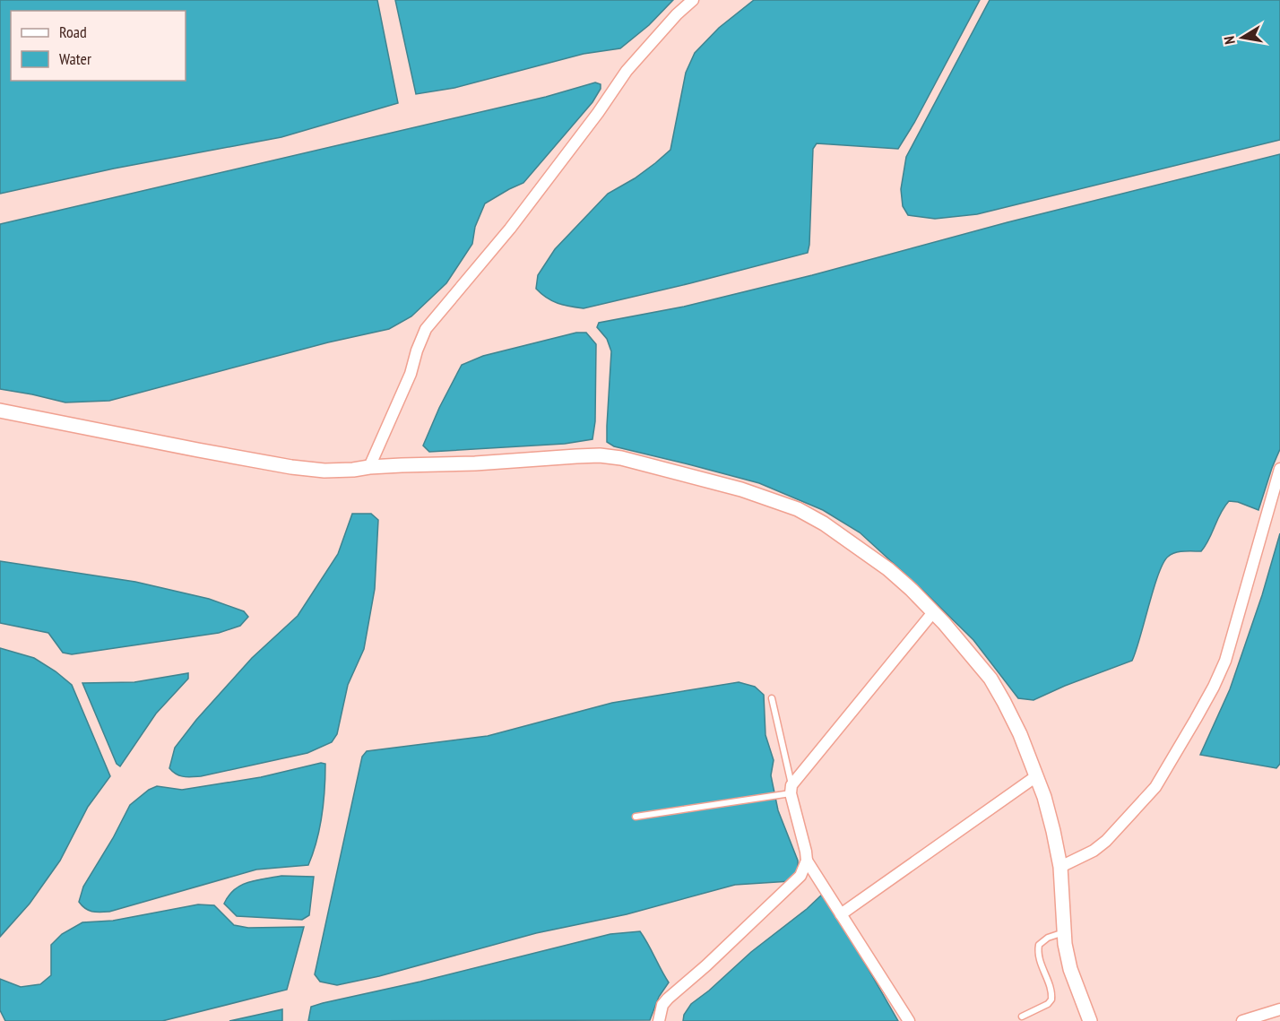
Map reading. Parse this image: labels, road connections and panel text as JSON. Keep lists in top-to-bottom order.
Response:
{
  "legend": ["Road", "Water"],
  "north": "left"
}
